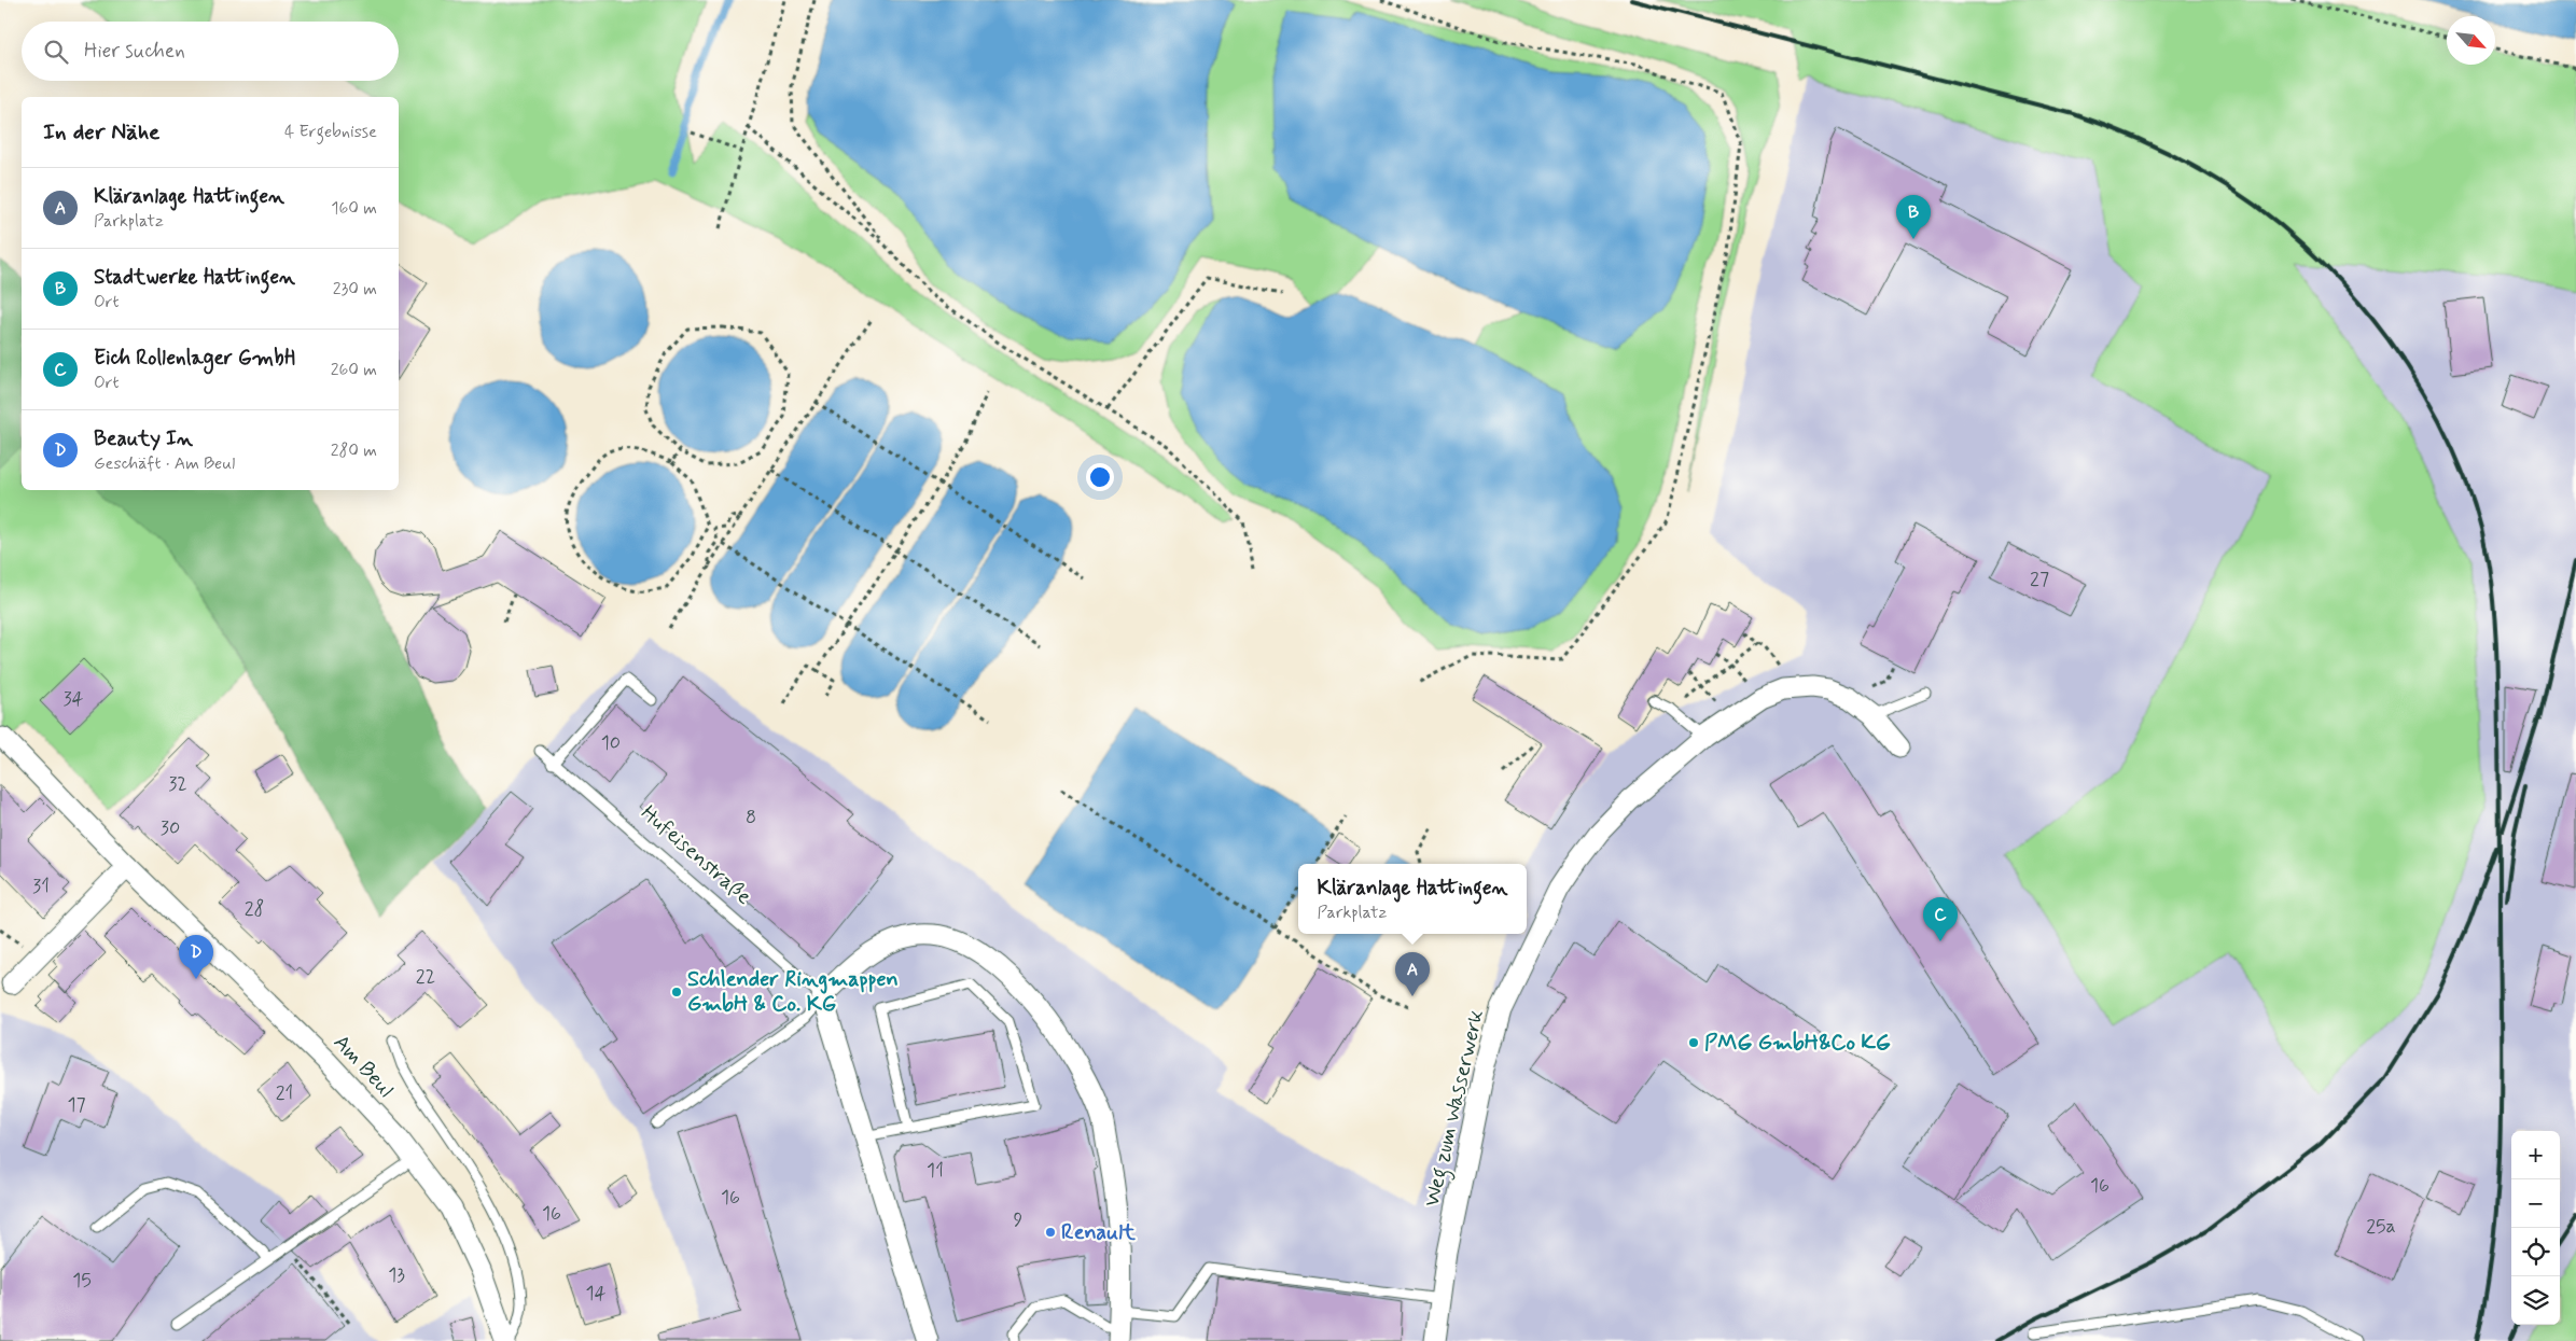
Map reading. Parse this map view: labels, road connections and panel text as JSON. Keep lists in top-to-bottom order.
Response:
{
  "streets": {
    "street": ["Am Beul", "Weg zum Wasserwerk"],
    "lane": ["Hufeisenstraße"]
  },
  "places": ["Schlender Ringmappen GmbH & Co. KG", "PMG GmbH&Co KG", "Renault"],
  "house_numbers": [
    "27",
    "34",
    "10",
    "32",
    "8",
    "30",
    "31",
    "28",
    "22",
    "21",
    "17",
    "11",
    "16",
    "16",
    "16",
    "9",
    "25a",
    "13",
    "15",
    "14"
  ],
  "north": "bottom right",
  "page": {
    "search": "Hier suchen",
    "heading": ["In der Nähe", "4 Ergebnisse"],
    "list": [
      {
        "mark": "A",
        "name": "Kläranlage Hattingen",
        "note": "Parkplatz",
        "value": "160 m"
      },
      {
        "mark": "B",
        "name": "Stadtwerke Hattingen",
        "note": "Ort",
        "value": "230 m"
      },
      {
        "mark": "C",
        "name": "Eich Rollenlager GmbH",
        "note": "Ort",
        "value": "260 m"
      },
      {
        "mark": "D",
        "name": "Beauty In",
        "note": "Geschäft · Am Beul",
        "value": "280 m"
      }
    ],
    "pins": [
      "B",
      "C",
      "D",
      "A"
    ],
    "popup": ["Kläranlage Hattingen", "Parkplatz"],
    "map_buttons": ["+", "−"]
  }
}
